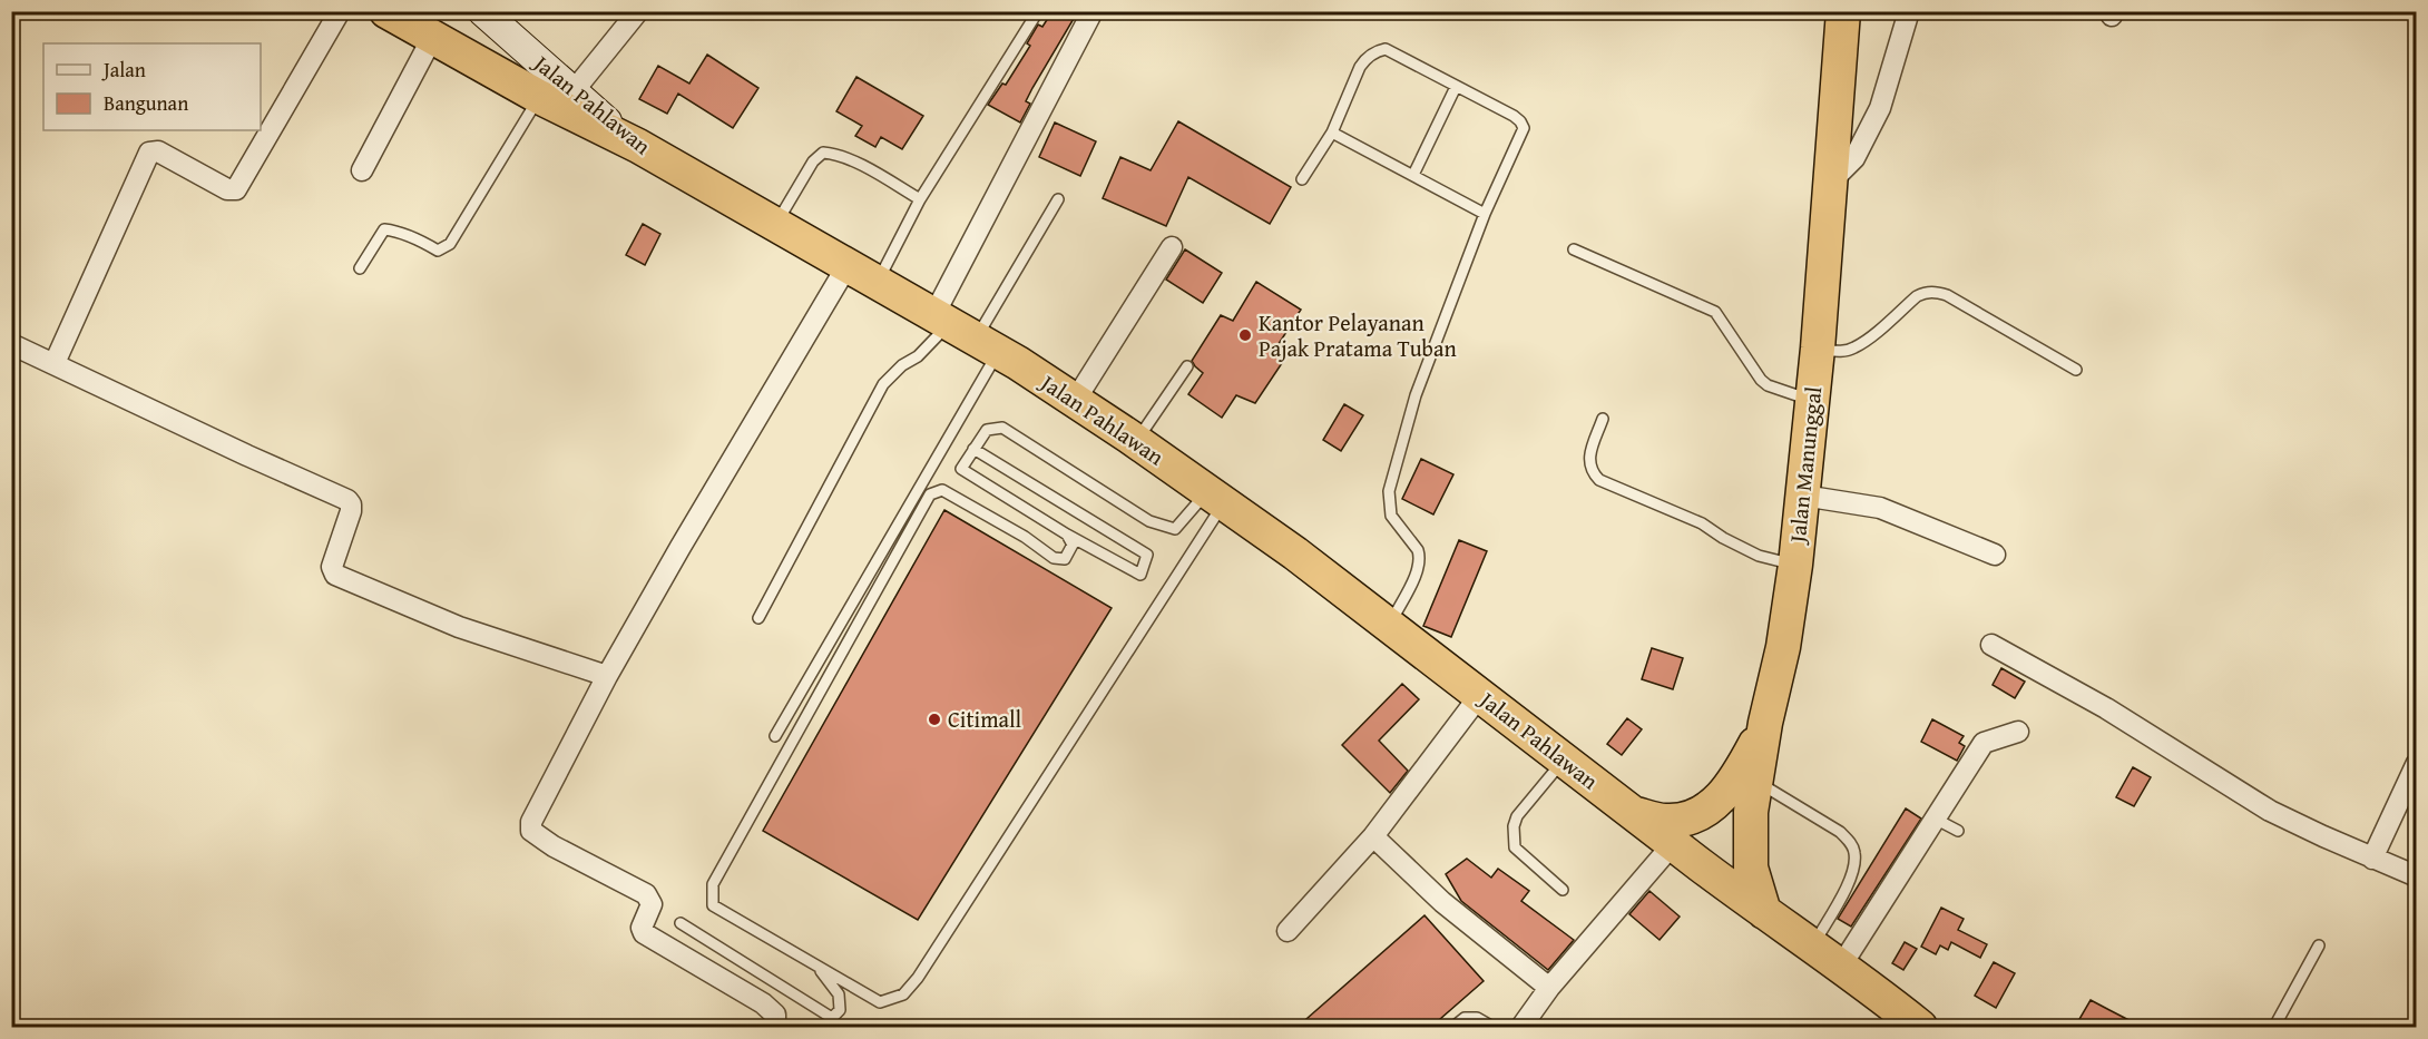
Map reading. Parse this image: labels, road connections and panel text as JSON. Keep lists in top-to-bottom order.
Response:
{
  "streets": {
    "highway": ["Jalan Pahlawan", "Jalan Manunggal"]
  },
  "crossings": [
    ["Jalan Pahlawan", "Jalan Manunggal"]
  ],
  "places": ["Kantor Pelayanan Pajak Pratama Tuban", "Citimall"],
  "legend": ["Jalan", "Bangunan"]
}
